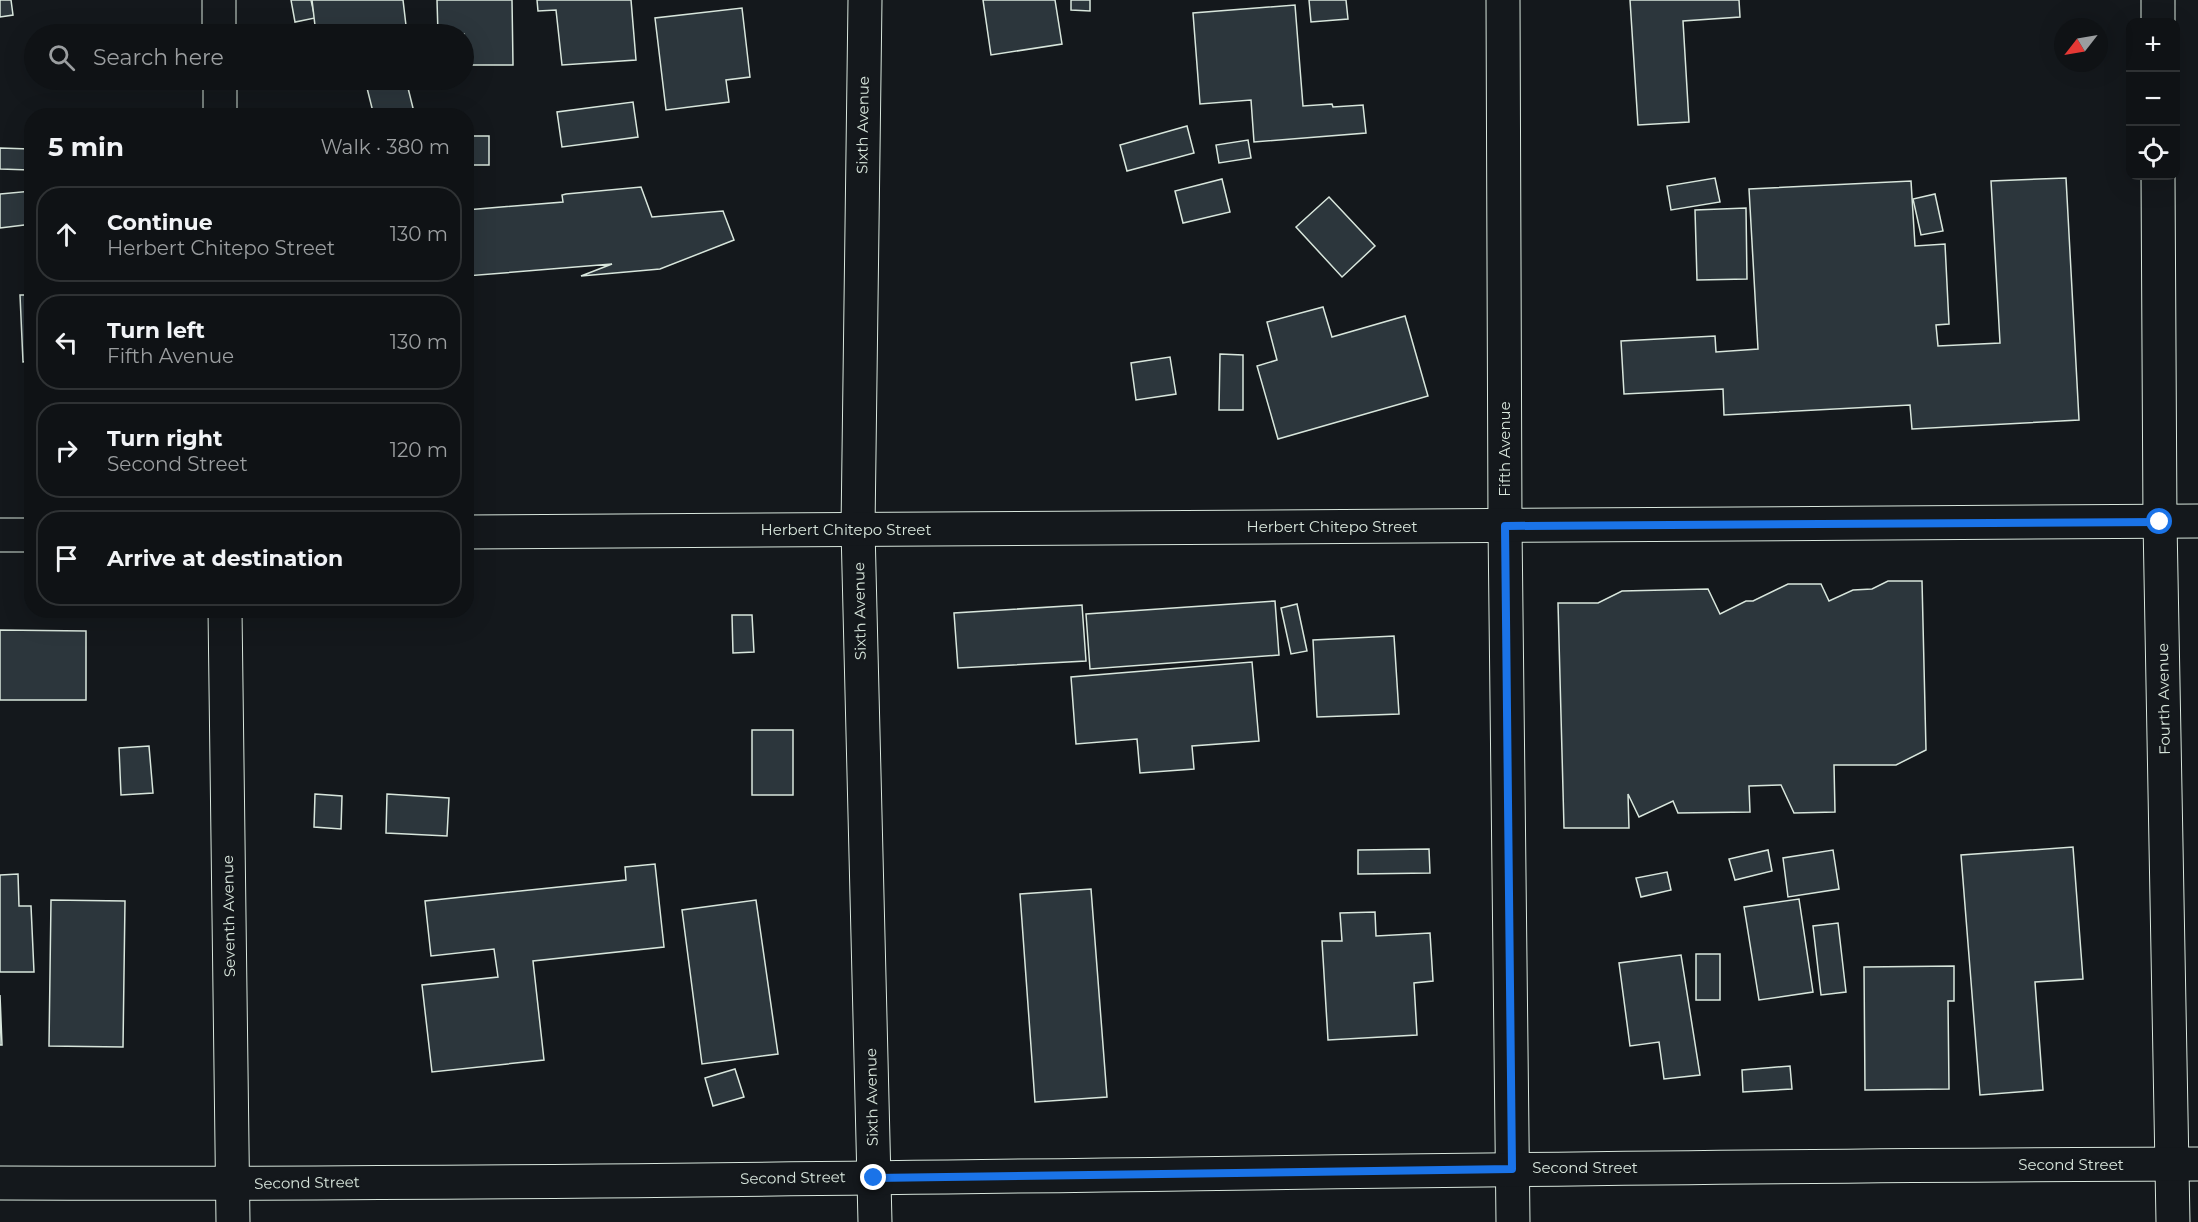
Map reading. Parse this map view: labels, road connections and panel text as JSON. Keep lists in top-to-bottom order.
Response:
{
  "streets": {
    "street": [
      "Sixth Avenue",
      "Fifth Avenue",
      "Herbert Chitepo Street",
      "Fourth Avenue",
      "Seventh Avenue",
      "Second Street"
    ]
  },
  "crossings": [
    ["Sixth Avenue", "Herbert Chitepo Street"],
    ["Sixth Avenue", "Second Street"],
    ["Fifth Avenue", "Herbert Chitepo Street"],
    ["Fifth Avenue", "Second Street"],
    ["Herbert Chitepo Street", "Fourth Avenue"],
    ["Fourth Avenue", "Second Street"],
    ["Seventh Avenue", "Second Street"]
  ],
  "north": "bottom left",
  "page": {
    "map_buttons": ["+", "−"],
    "search": "Search here",
    "heading": ["5 min", "Walk · 380 m"],
    "list": [
      ["Continue", "Herbert Chitepo Street", "130 m"],
      ["Turn left", "Fifth Avenue", "130 m"],
      ["Turn right", "Second Street", "120 m"],
      "Arrive at destination"
    ]
  }
}
